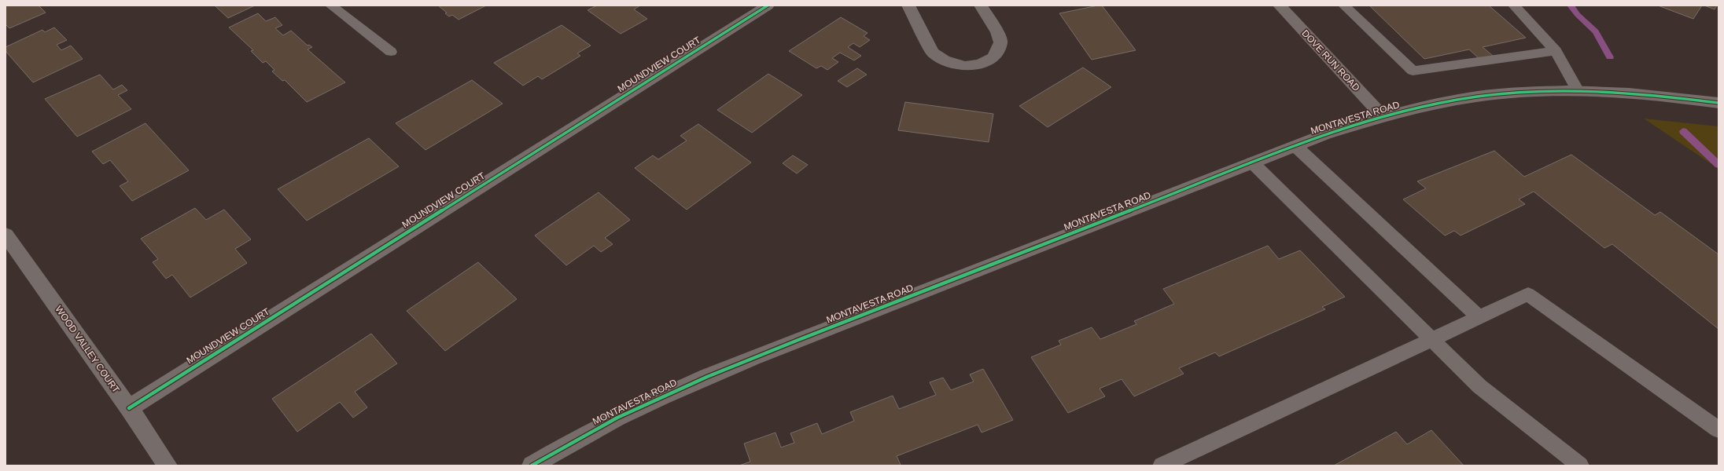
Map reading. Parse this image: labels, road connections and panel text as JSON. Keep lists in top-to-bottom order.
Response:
{
  "streets": {
    "street": [
      "DOVE RUN ROAD",
      "MOUNDVIEW COURT",
      "MONTAVESTA ROAD",
      "WOOD VALLEY COURT"
    ]
  },
  "crossings": [
    ["DOVE RUN ROAD", "MONTAVESTA ROAD"],
    ["MOUNDVIEW COURT", "WOOD VALLEY COURT"]
  ]
}
